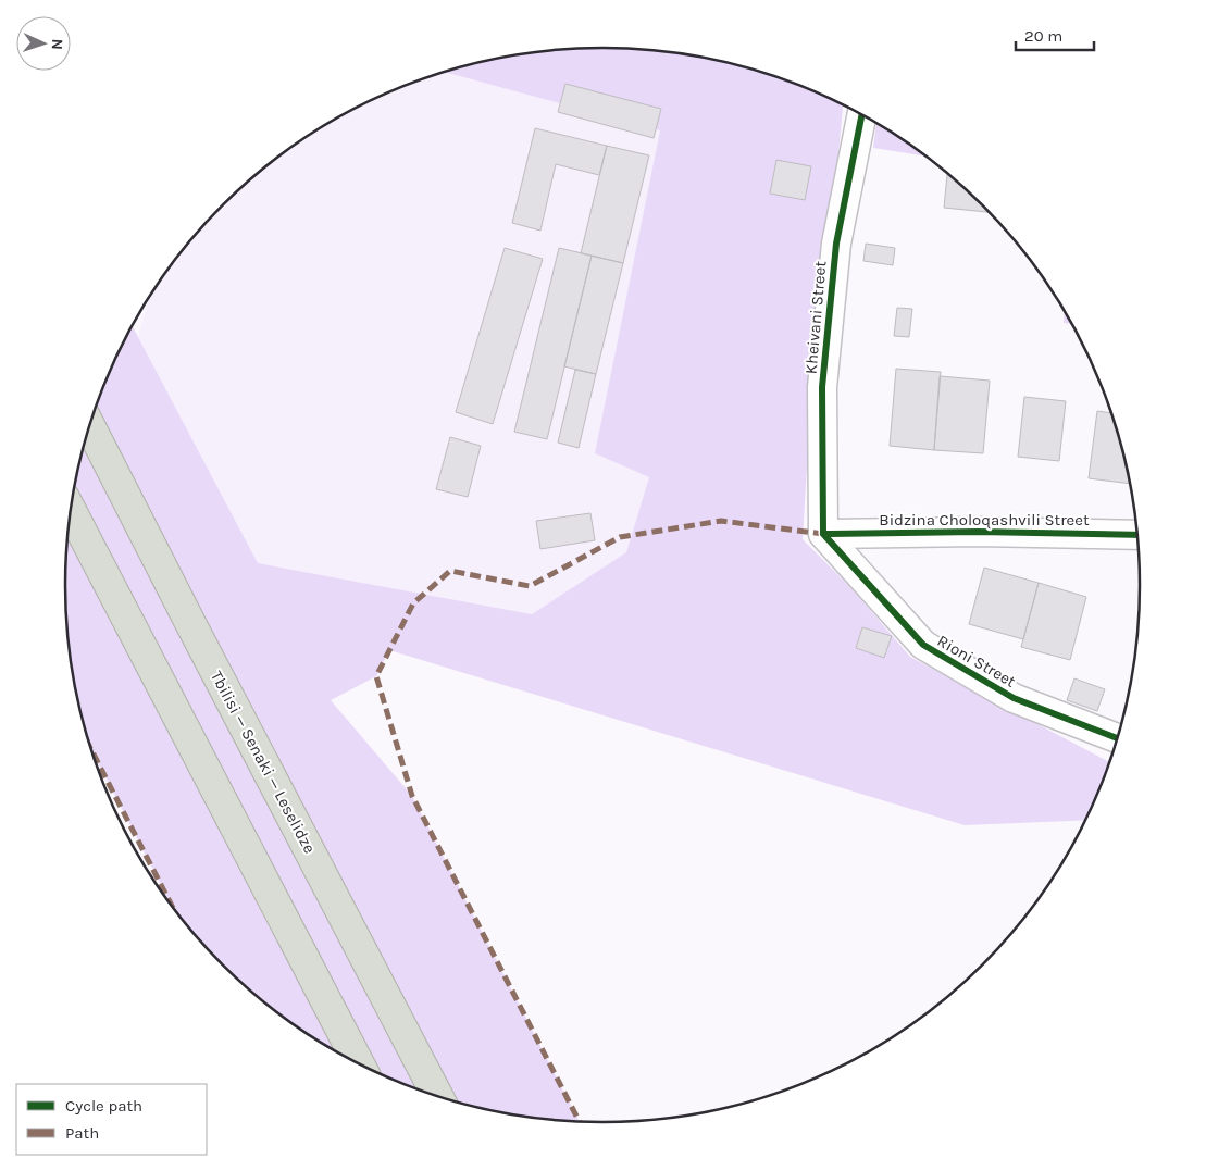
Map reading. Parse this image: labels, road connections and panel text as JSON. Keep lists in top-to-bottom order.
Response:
{
  "streets": {
    "highway": ["Tbilisi — Senaki — Leselidze"],
    "street": ["Kheivani Street", "Bidzina Choloqashvili Street", "Rioni Street"]
  },
  "crossings": [
    ["Kheivani Street", "Bidzina Choloqashvili Street"],
    ["Kheivani Street", "Rioni Street"],
    ["Bidzina Choloqashvili Street", "Rioni Street"]
  ],
  "legend": ["Cycle path", "Path"],
  "scale_bar": "20 m",
  "north": "right"
}
